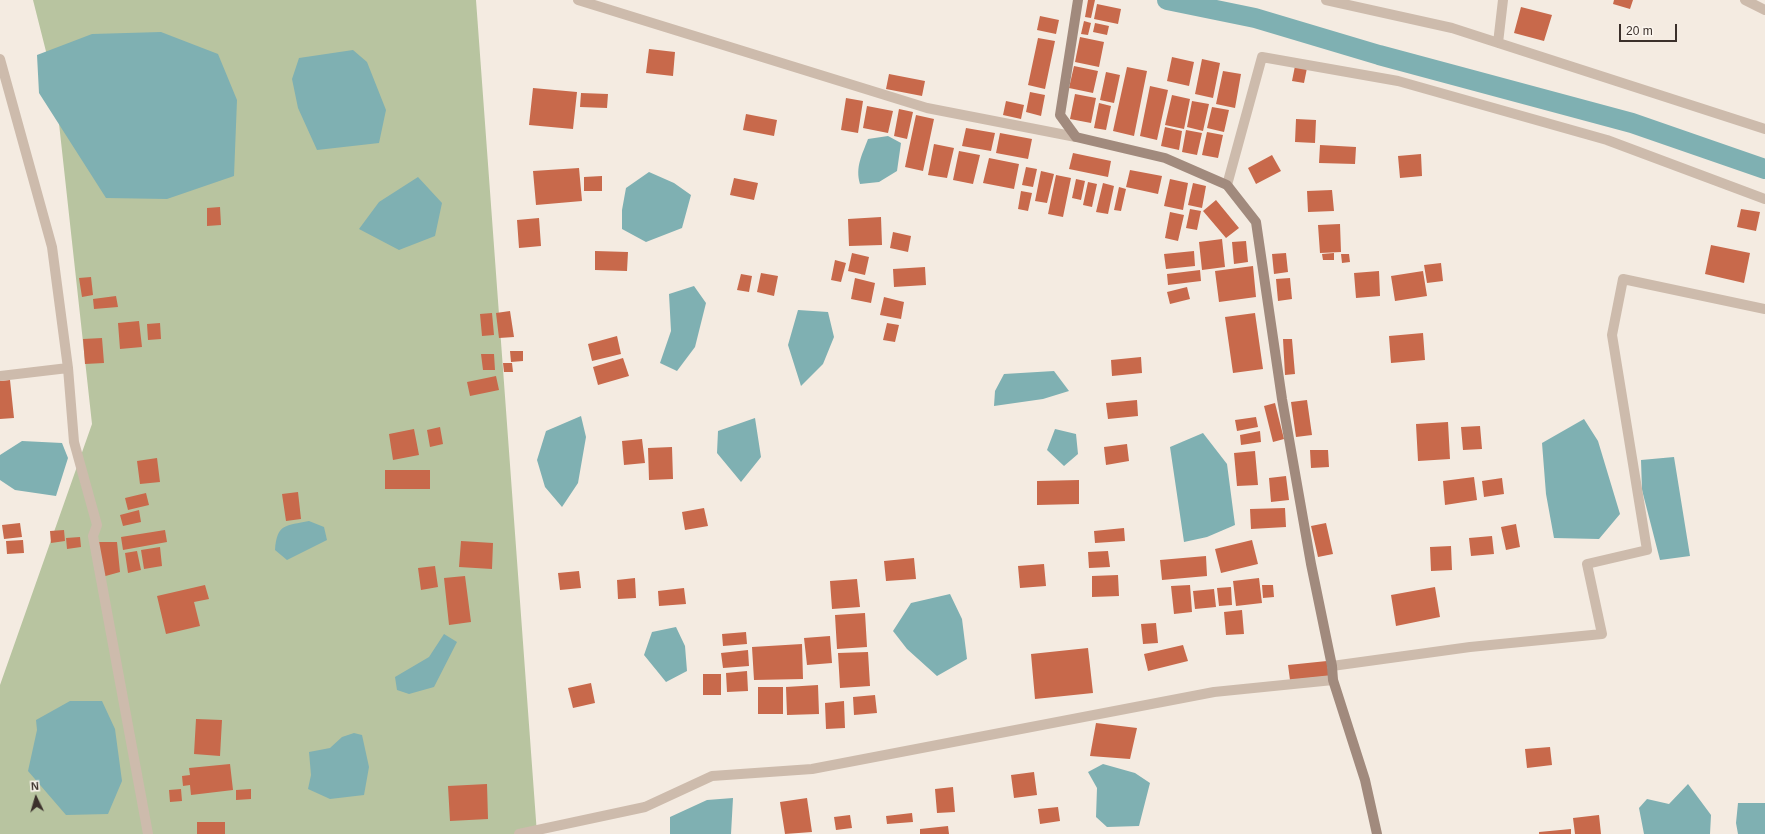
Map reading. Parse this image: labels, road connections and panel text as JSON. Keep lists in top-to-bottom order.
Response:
{
  "scale_bar": "20 m",
  "north": "top"
}
